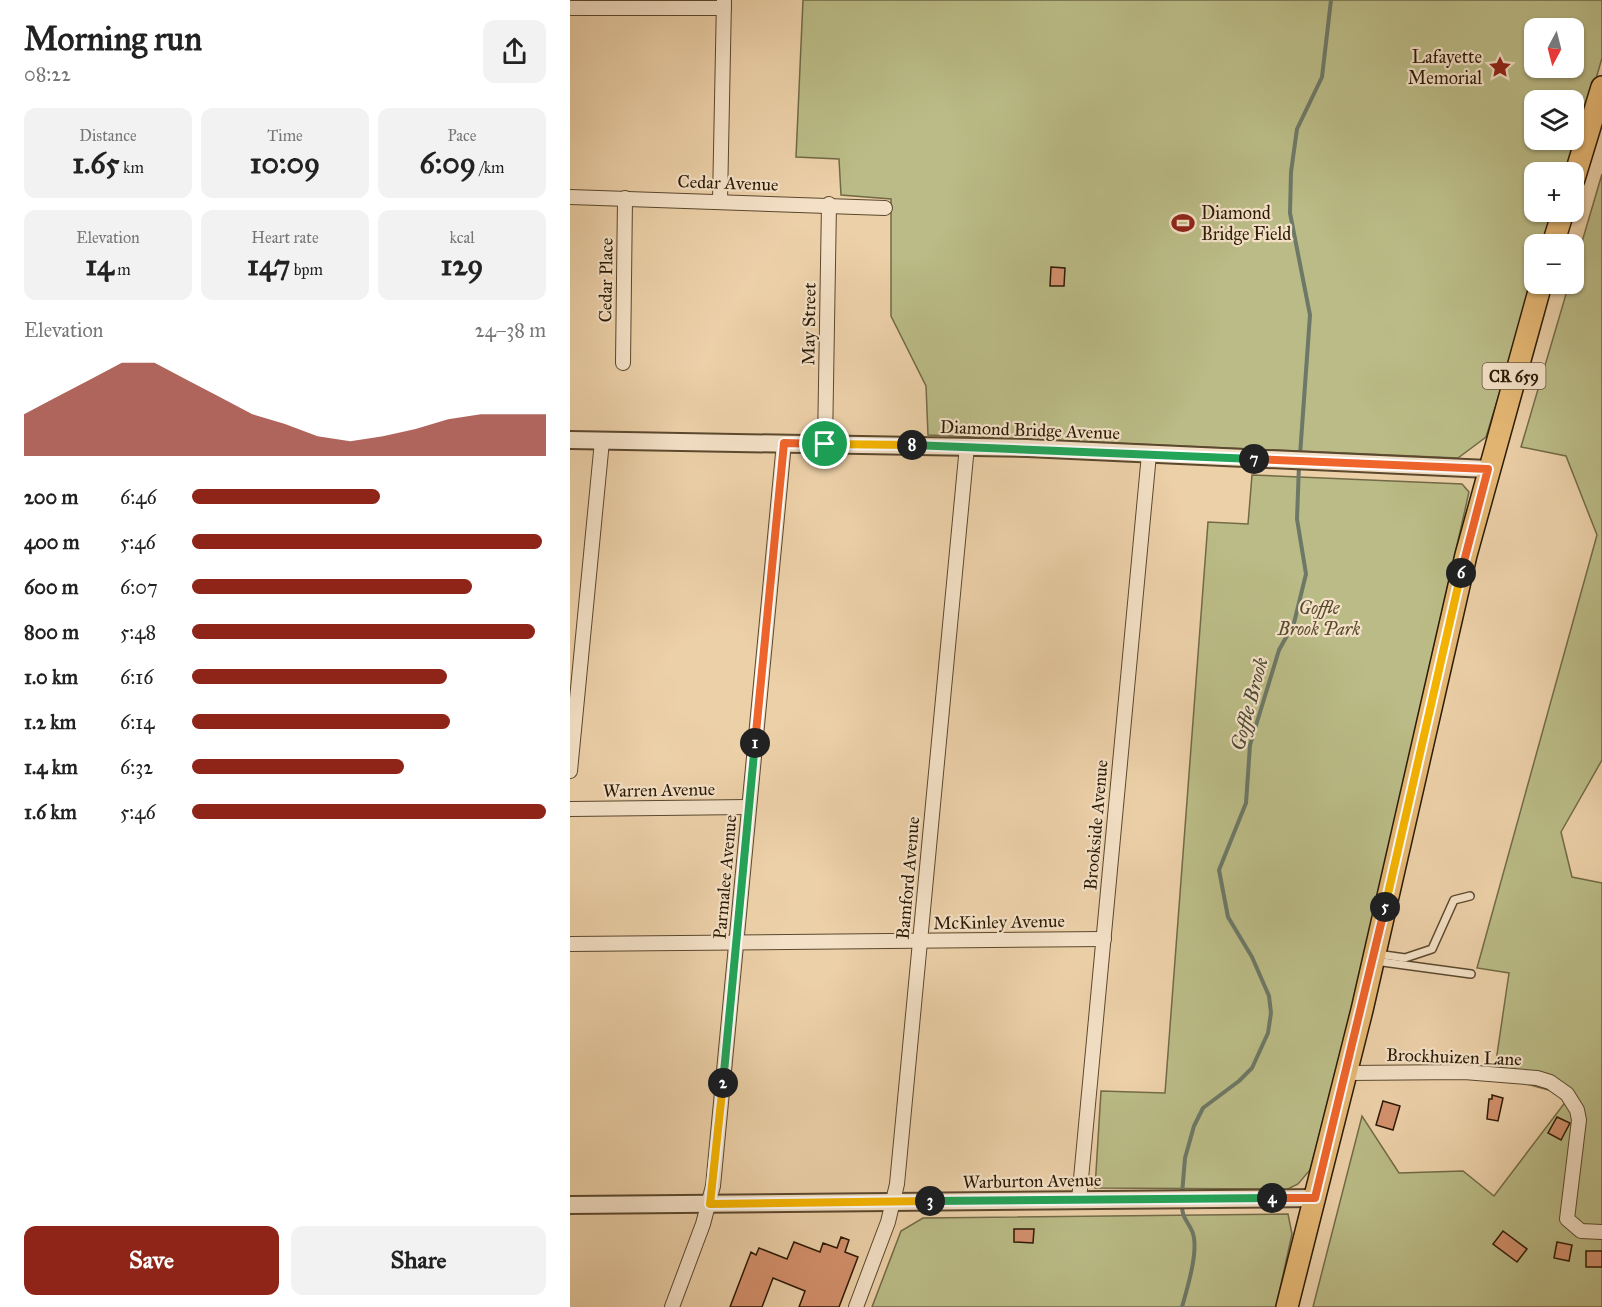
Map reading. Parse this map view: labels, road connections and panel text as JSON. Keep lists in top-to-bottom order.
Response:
{
  "streets": {
    "main road": ["CR 659"],
    "street": [
      "Cedar Avenue",
      "Cedar Place",
      "May Street",
      "Diamond Bridge Avenue",
      "Warren Avenue",
      "Brookside Avenue",
      "Parmalee Avenue",
      "Bamford Avenue",
      "McKinley Avenue",
      "Brockhuizen Lane",
      "Warburton Avenue"
    ]
  },
  "crossings": [
    ["Cedar Avenue", "Cedar Place"],
    ["Cedar Avenue", "May Street"],
    ["May Street", "Diamond Bridge Avenue"],
    ["CR 659", "Diamond Bridge Avenue"],
    ["CR 659", "Brockhuizen Lane"],
    ["CR 659", "Warburton Avenue"],
    ["Diamond Bridge Avenue", "Brookside Avenue"],
    ["Diamond Bridge Avenue", "Parmalee Avenue"],
    ["Diamond Bridge Avenue", "Bamford Avenue"],
    ["Warren Avenue", "Parmalee Avenue"],
    ["Brookside Avenue", "McKinley Avenue"],
    ["Brookside Avenue", "Warburton Avenue"],
    ["Parmalee Avenue", "McKinley Avenue"],
    ["Parmalee Avenue", "Warburton Avenue"],
    ["Bamford Avenue", "McKinley Avenue"],
    ["Bamford Avenue", "Warburton Avenue"]
  ],
  "water": ["Goffle Brook"],
  "parks": ["Goffle Brook Park"],
  "places": {
    "place": ["Lafayette Memorial"],
    "sports": ["Diamond Bridge Field"]
  },
  "north": "bottom",
  "page": {
    "heading": ["Morning run", "08:22"],
    "map_buttons": ["+", "−"],
    "stats": [
      ["Distance", "1.65 km"],
      ["Time", "10:09"],
      ["Pace", "6:09 /km"],
      ["Elevation", "14 m"],
      ["Heart rate", "147 bpm"],
      ["kcal", "129"]
    ],
    "chart": ["Elevation", "24–38 m"],
    "pins": [
      "8",
      "7",
      "6",
      "1",
      "5",
      "2",
      "4",
      "3"
    ],
    "list": [
      {
        "name": "200 m",
        "note": "6:46"
      },
      {
        "name": "400 m",
        "note": "5:46"
      },
      {
        "name": "600 m",
        "note": "6:07"
      },
      {
        "name": "800 m",
        "note": "5:48"
      },
      {
        "name": "1.0 km",
        "note": "6:16"
      },
      {
        "name": "1.2 km",
        "note": "6:14"
      },
      {
        "name": "1.4 km",
        "note": "6:32"
      },
      {
        "name": "1.6 km",
        "note": "5:46"
      }
    ],
    "buttons": ["Save", "Share"]
  }
}
